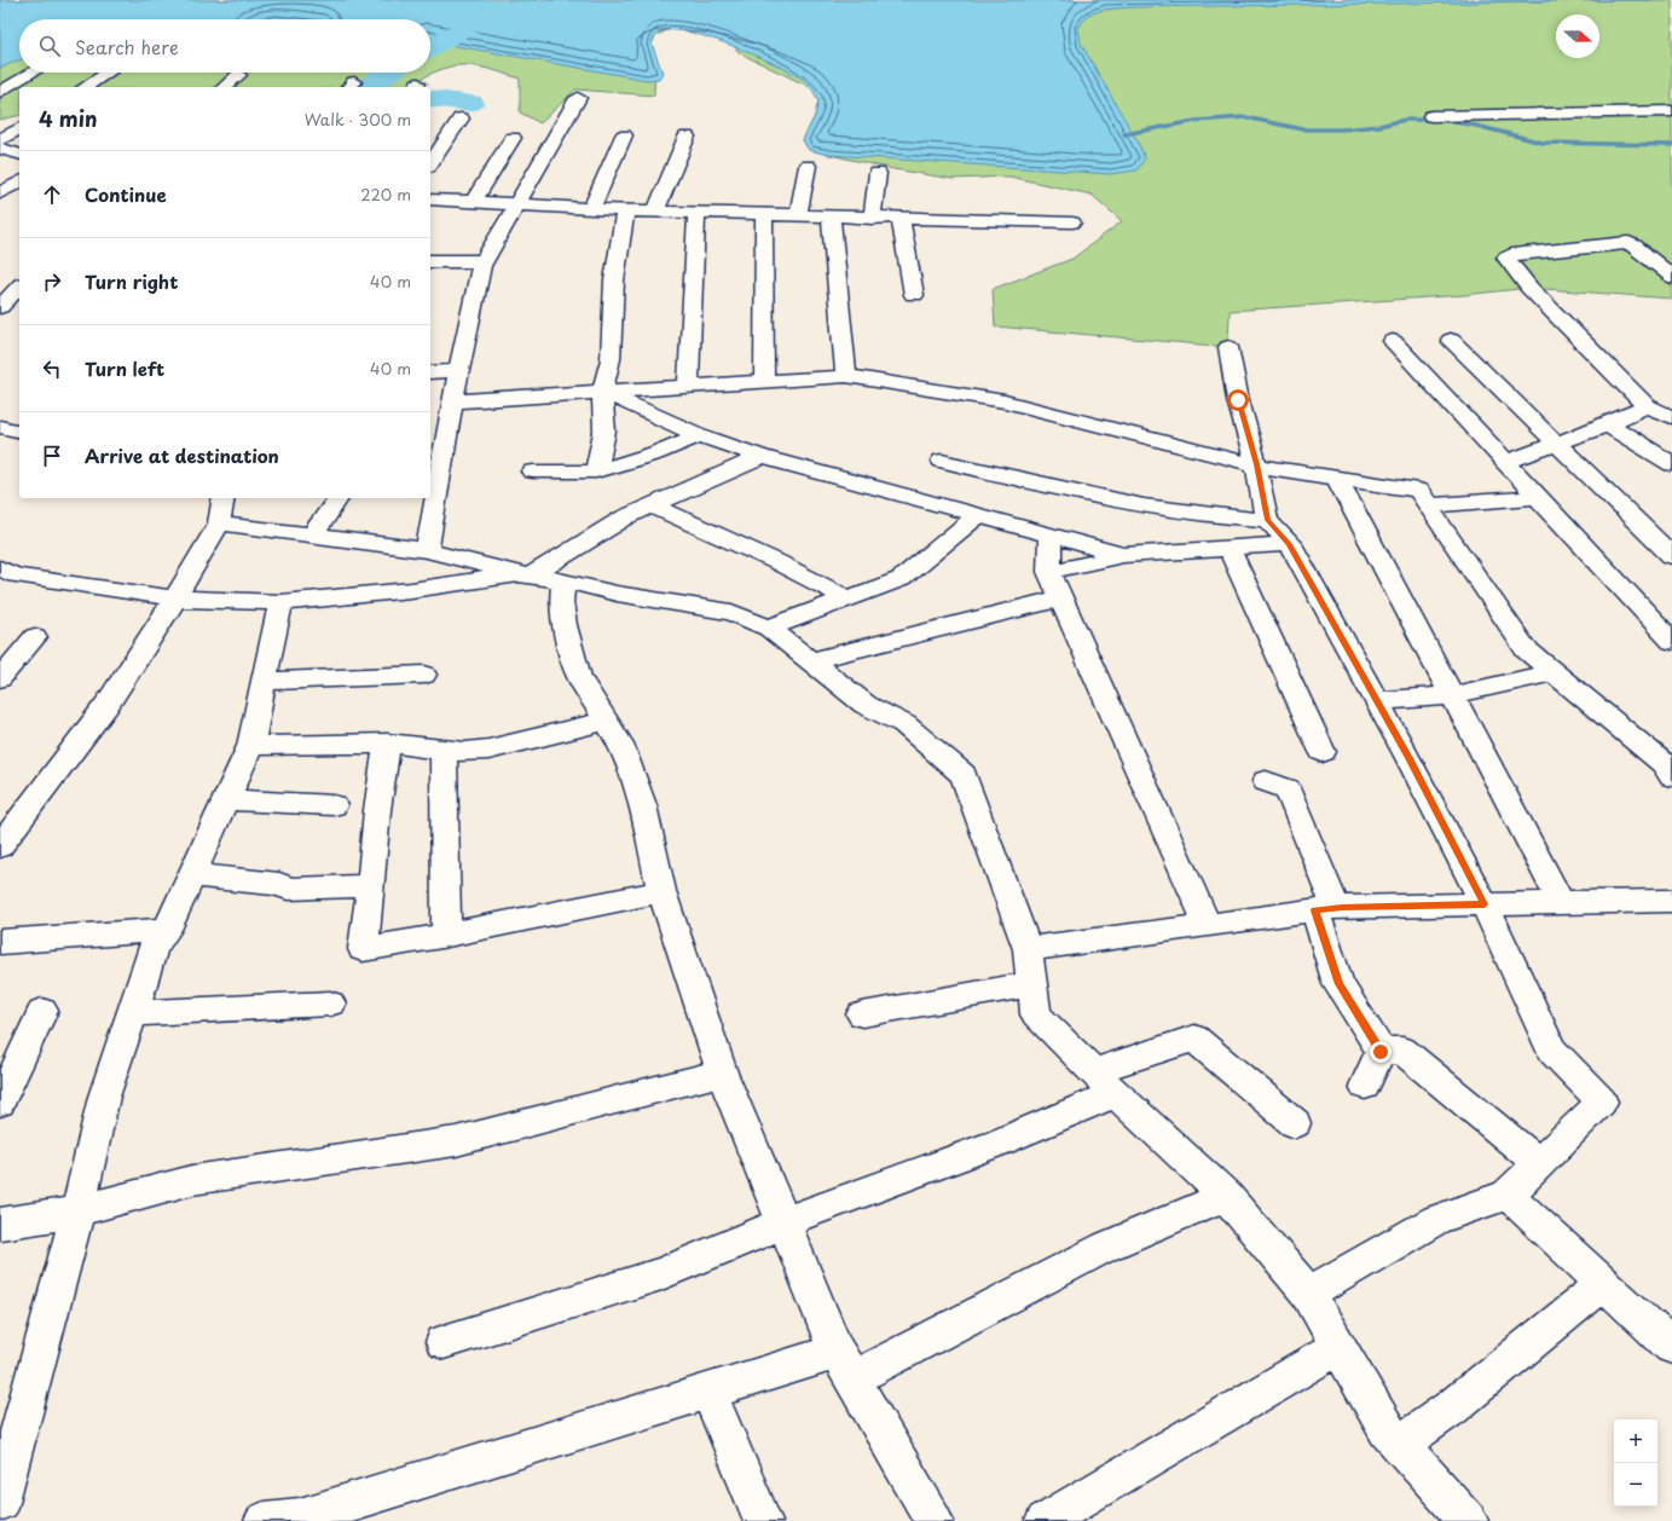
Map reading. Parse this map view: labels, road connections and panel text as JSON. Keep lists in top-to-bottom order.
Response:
{
  "north": "right",
  "page": {
    "search": "Search here",
    "heading": ["4 min", "Walk · 300 m"],
    "list": [
      ["Continue", "220 m"],
      ["Turn right", "40 m"],
      ["Turn left", "40 m"],
      "Arrive at destination"
    ],
    "map_buttons": ["+", "−"]
  }
}
